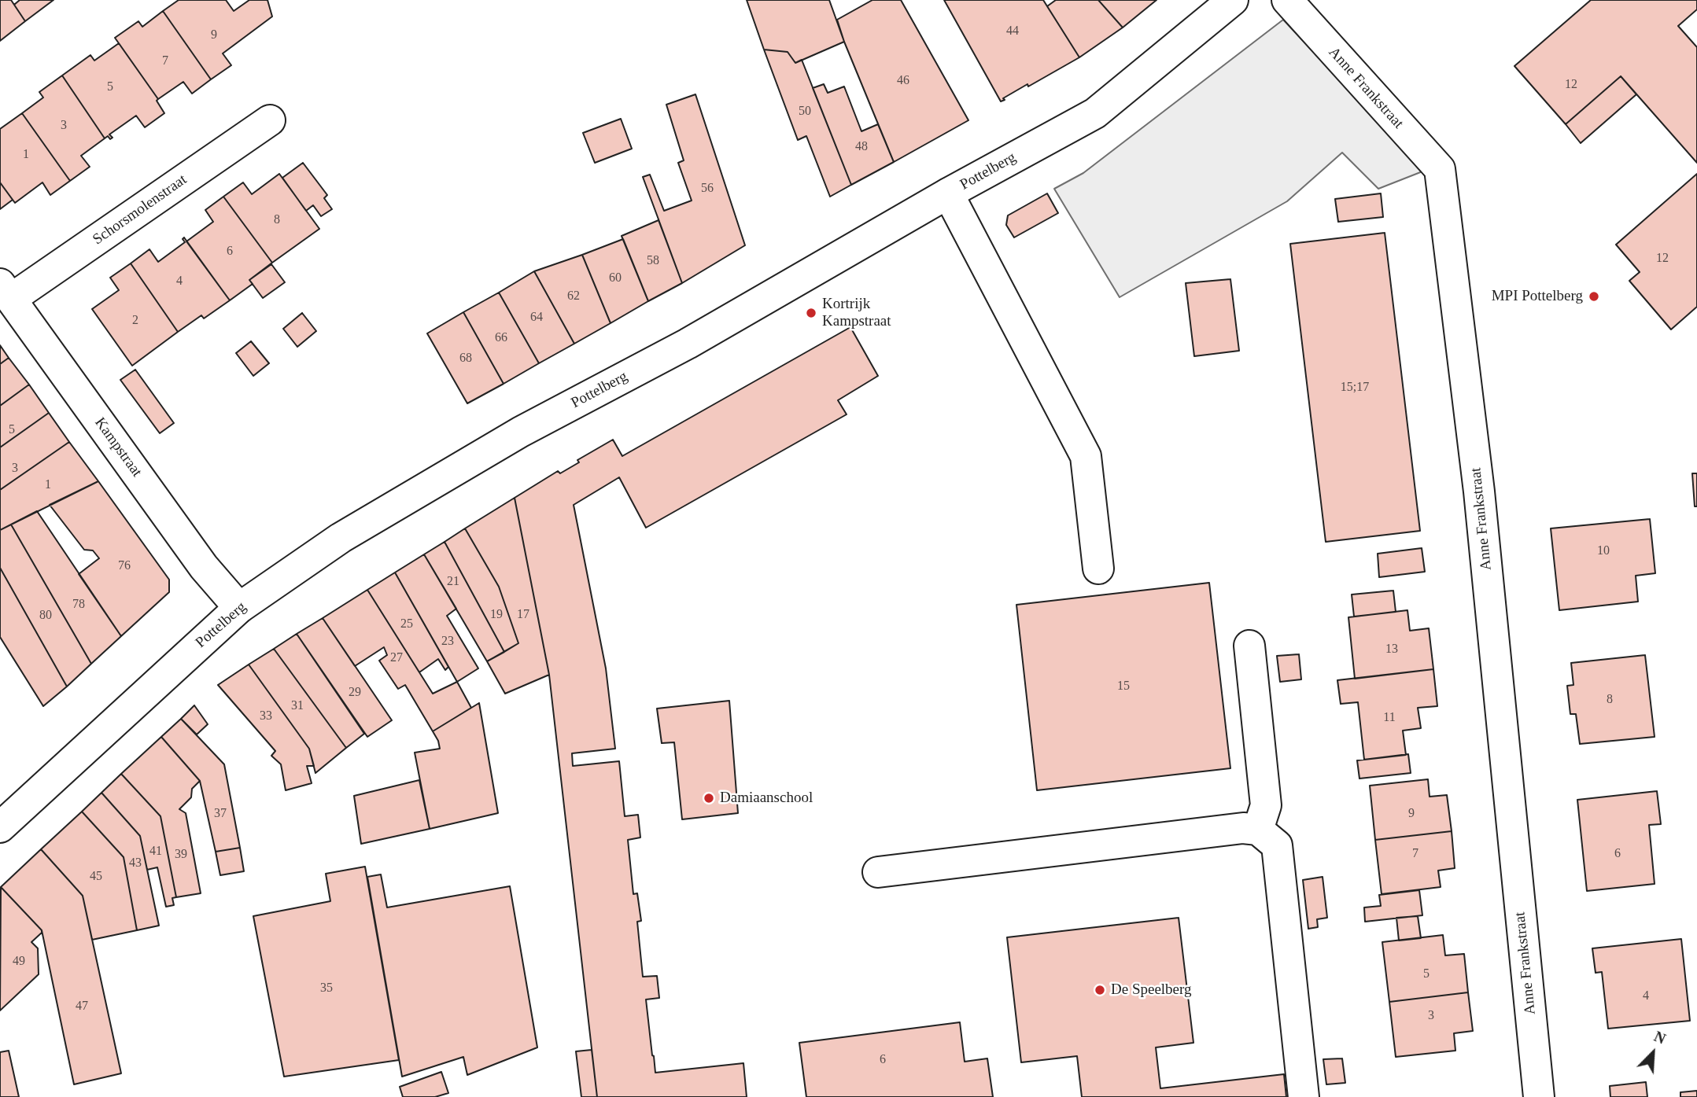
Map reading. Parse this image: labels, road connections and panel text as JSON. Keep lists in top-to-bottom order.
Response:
{
  "streets": {
    "street": [
      "Anne Frankstraat",
      "Pottelberg",
      "Schorsmolenstraat",
      "Kampstraat"
    ]
  },
  "crossings": [
    ["Pottelberg", "Kampstraat"],
    ["Schorsmolenstraat", "Kampstraat"]
  ],
  "places": [
    "MPI Pottelberg",
    "Kortrijk Kampstraat",
    "Damiaanschool",
    "De Speelberg"
  ],
  "house_numbers": [
    "44",
    "9",
    "7",
    "46",
    "12",
    "5",
    "50",
    "3",
    "48",
    "1",
    "56",
    "8",
    "6",
    "12",
    "58",
    "60",
    "4",
    "62",
    "64",
    "2",
    "66",
    "68",
    "15;17",
    "5",
    "3",
    "1",
    "10",
    "76",
    "21",
    "78",
    "19",
    "17",
    "80",
    "25",
    "23",
    "13",
    "27",
    "15",
    "29",
    "8",
    "31",
    "33",
    "11",
    "37",
    "9",
    "41",
    "7",
    "6",
    "39",
    "43",
    "45",
    "49",
    "5",
    "35",
    "4",
    "47",
    "3",
    "6"
  ],
  "north": "top right"
}
